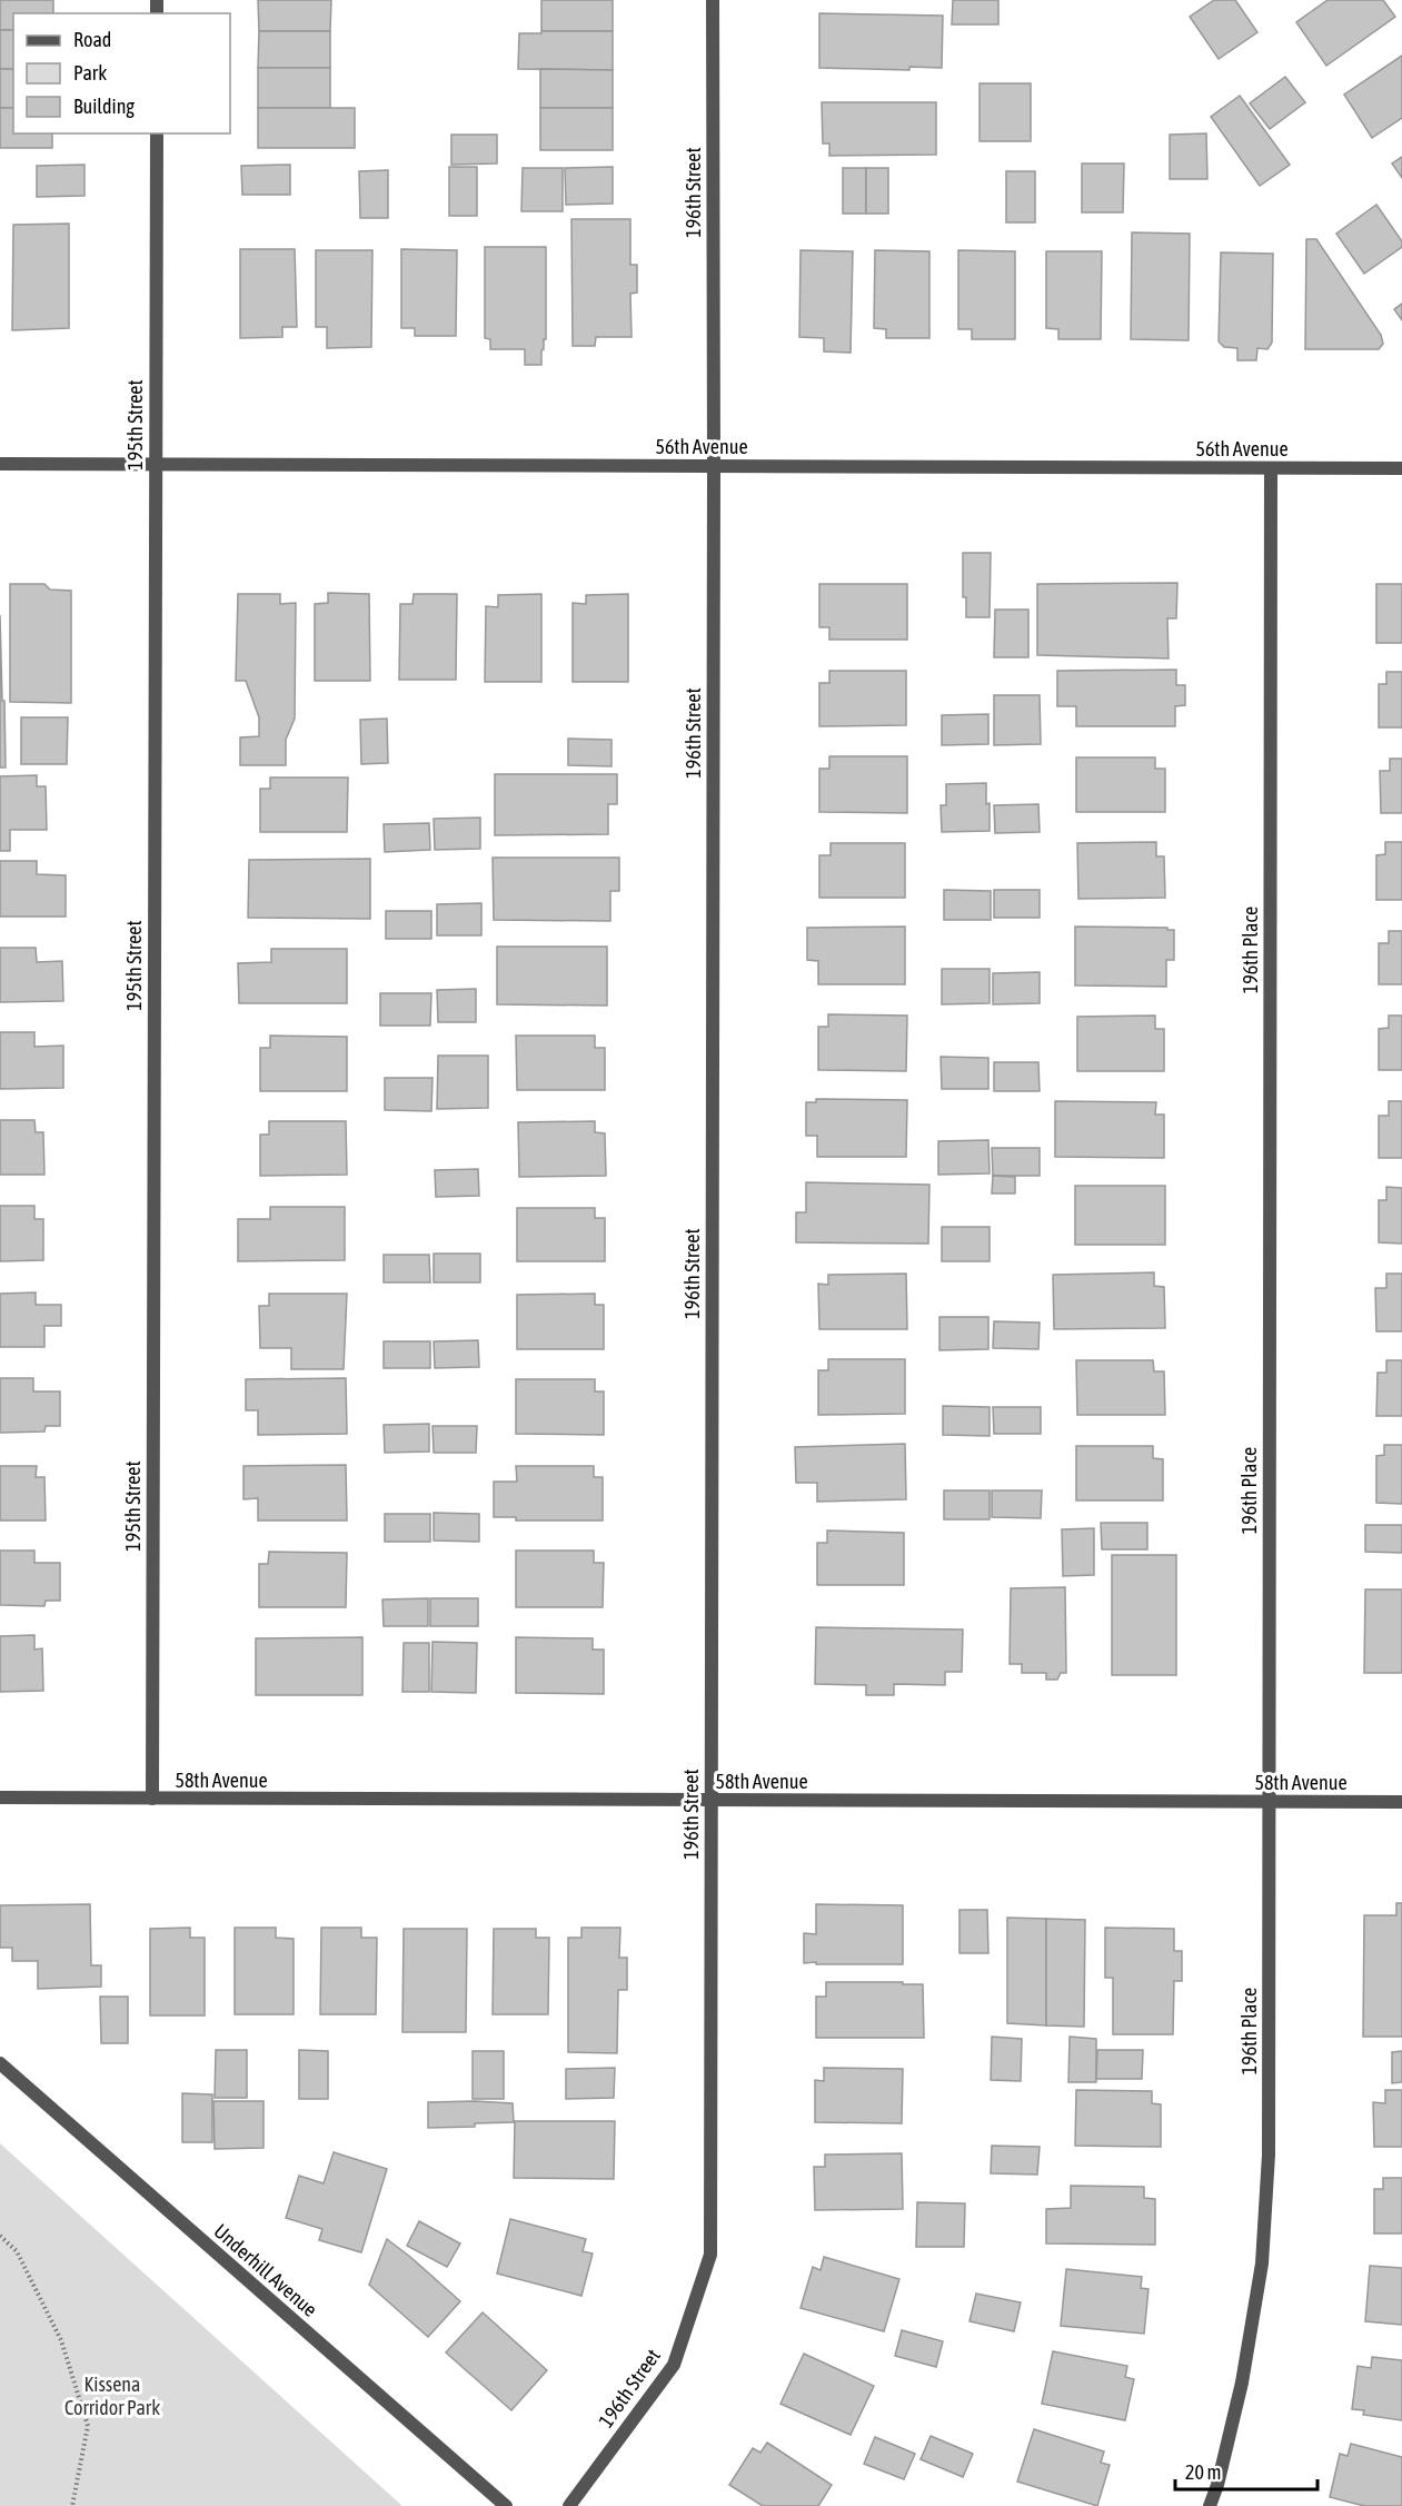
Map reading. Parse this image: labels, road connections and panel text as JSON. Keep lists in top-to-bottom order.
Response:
{
  "streets": {
    "street": [
      "196th Street",
      "195th Street",
      "56th Avenue",
      "196th Place",
      "58th Avenue",
      "Underhill Avenue"
    ]
  },
  "crossings": [
    ["196th Street", "56th Avenue"],
    ["196th Street", "58th Avenue"],
    ["195th Street", "56th Avenue"],
    ["195th Street", "58th Avenue"],
    ["56th Avenue", "196th Place"],
    ["196th Place", "58th Avenue"]
  ],
  "parks": ["Kissena Corridor Park"],
  "legend": ["Road", "Park", "Building"],
  "scale_bar": "20 m"
}
